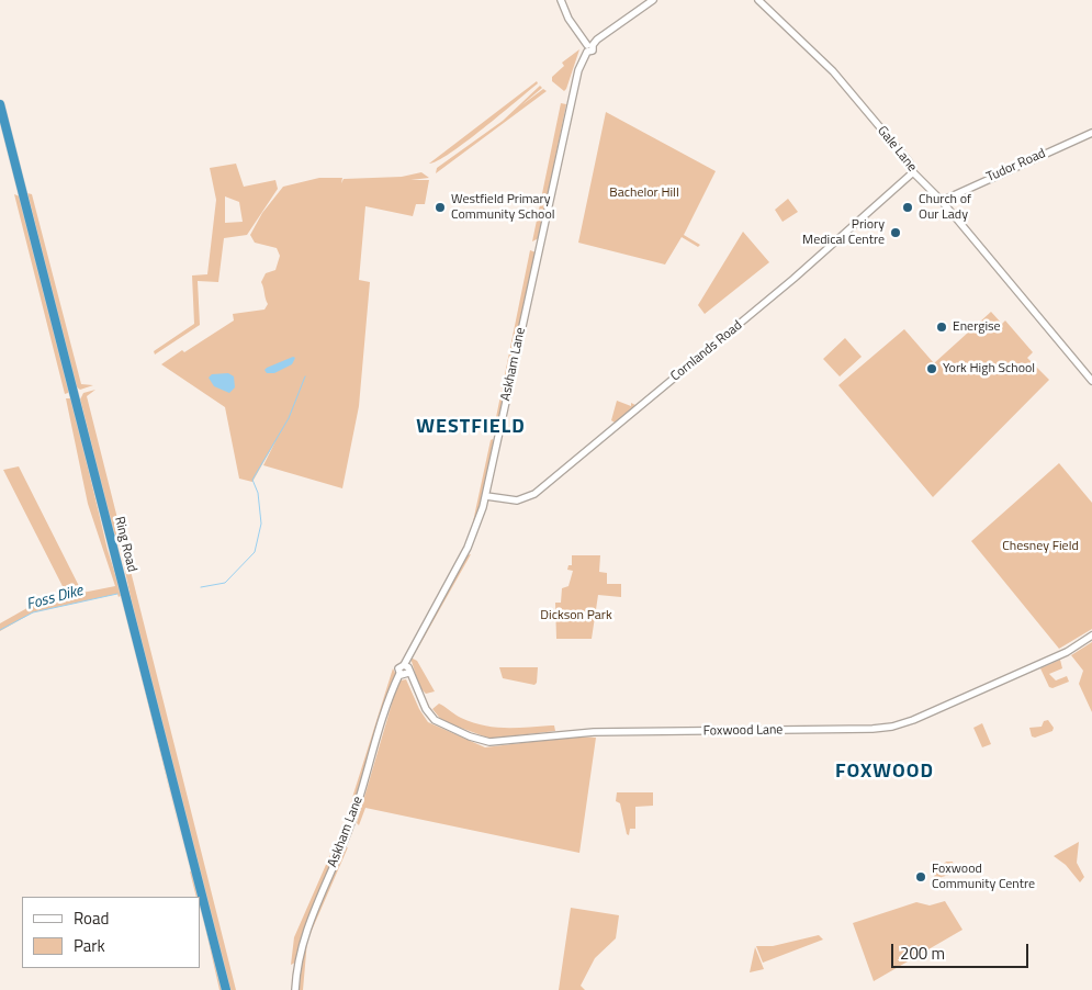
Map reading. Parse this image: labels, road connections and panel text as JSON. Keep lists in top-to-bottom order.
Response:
{
  "streets": {
    "highway": ["Ring Road"],
    "street": [
      "Gale Lane",
      "Tudor Road",
      "Cornlands Road",
      "Askham Lane",
      "Foxwood Lane"
    ]
  },
  "crossings": [
    ["Gale Lane", "Tudor Road"],
    ["Gale Lane", "Cornlands Road"],
    ["Cornlands Road", "Askham Lane"],
    ["Askham Lane", "Foxwood Lane"]
  ],
  "districts": ["WESTFIELD", "FOXWOOD"],
  "water": ["Foss Dike"],
  "parks": ["Bachelor Hill", "Chesney Field", "Dickson Park"],
  "places": [
    "Westfield Primary Community School",
    "Church of Our Lady",
    "Priory Medical Centre",
    "Energise",
    "York High School",
    "Foxwood Community Centre"
  ],
  "legend": ["Road", "Park"],
  "scale_bar": "200 m"
}
